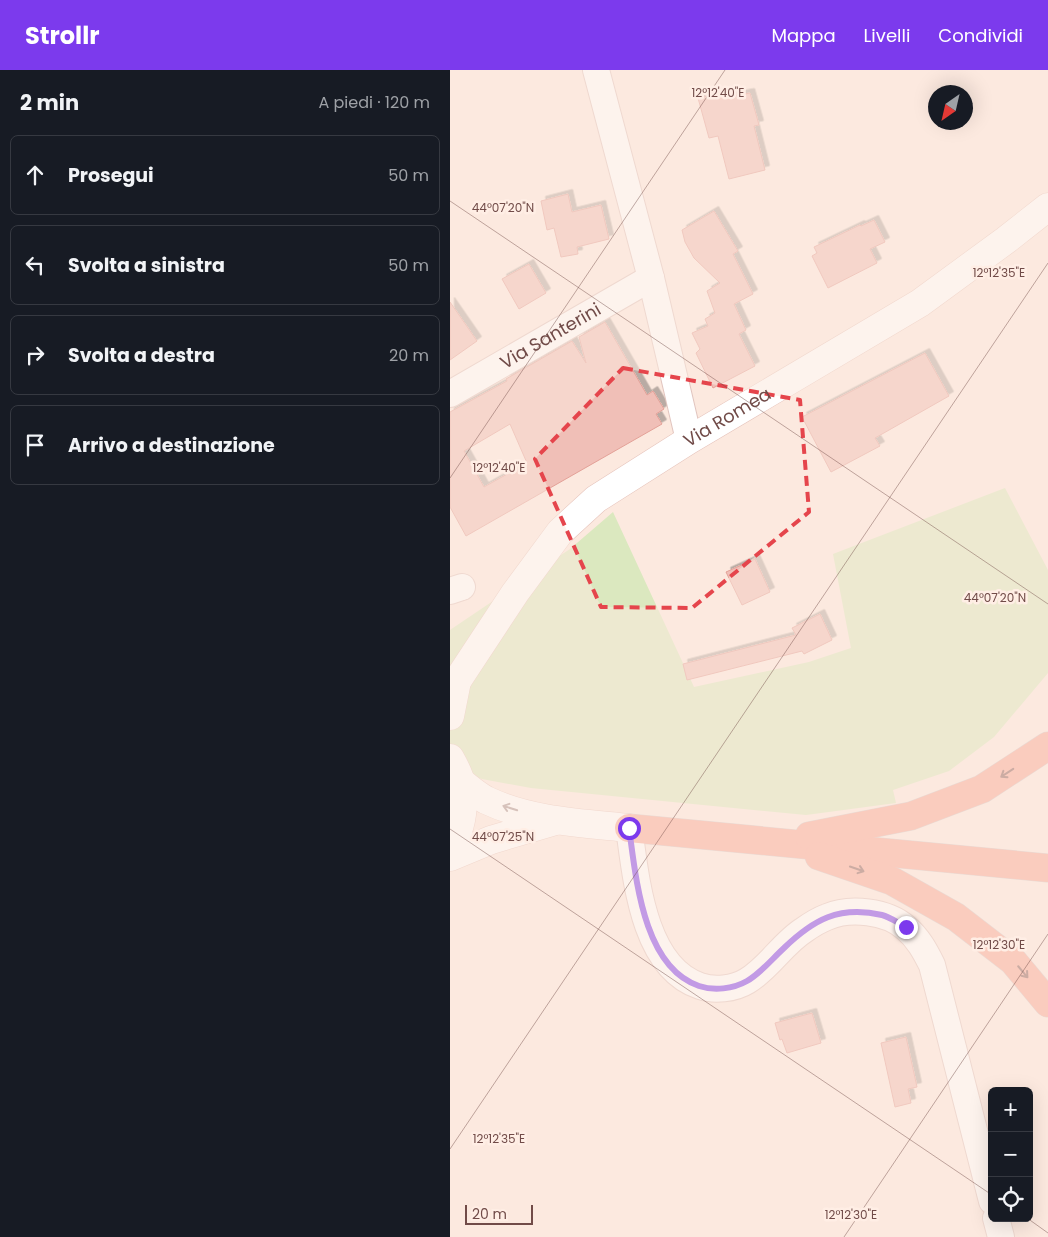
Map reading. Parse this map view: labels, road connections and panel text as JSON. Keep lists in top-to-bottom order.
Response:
{
  "streets": {
    "main road": ["Via Romea"],
    "street": ["Via Santerini"]
  },
  "scale_bar": "20 m",
  "north": "bottom left",
  "page": {
    "header": "Strollr",
    "nav": ["Mappa", "Livelli", "Condividi"],
    "heading": ["2 min", "A piedi · 120 m"],
    "list": [
      ["Prosegui", "50 m"],
      ["Svolta a sinistra", "50 m"],
      ["Svolta a destra", "20 m"],
      "Arrivo a destinazione"
    ],
    "map_buttons": ["+", "−"],
    "scale": "20 m"
  },
  "coordinates": [
    "12°12'40\"E",
    "44°07'20\"N",
    "12°12'35\"E",
    "44°07'25\"N",
    "12°12'30\"E"
  ]
}
